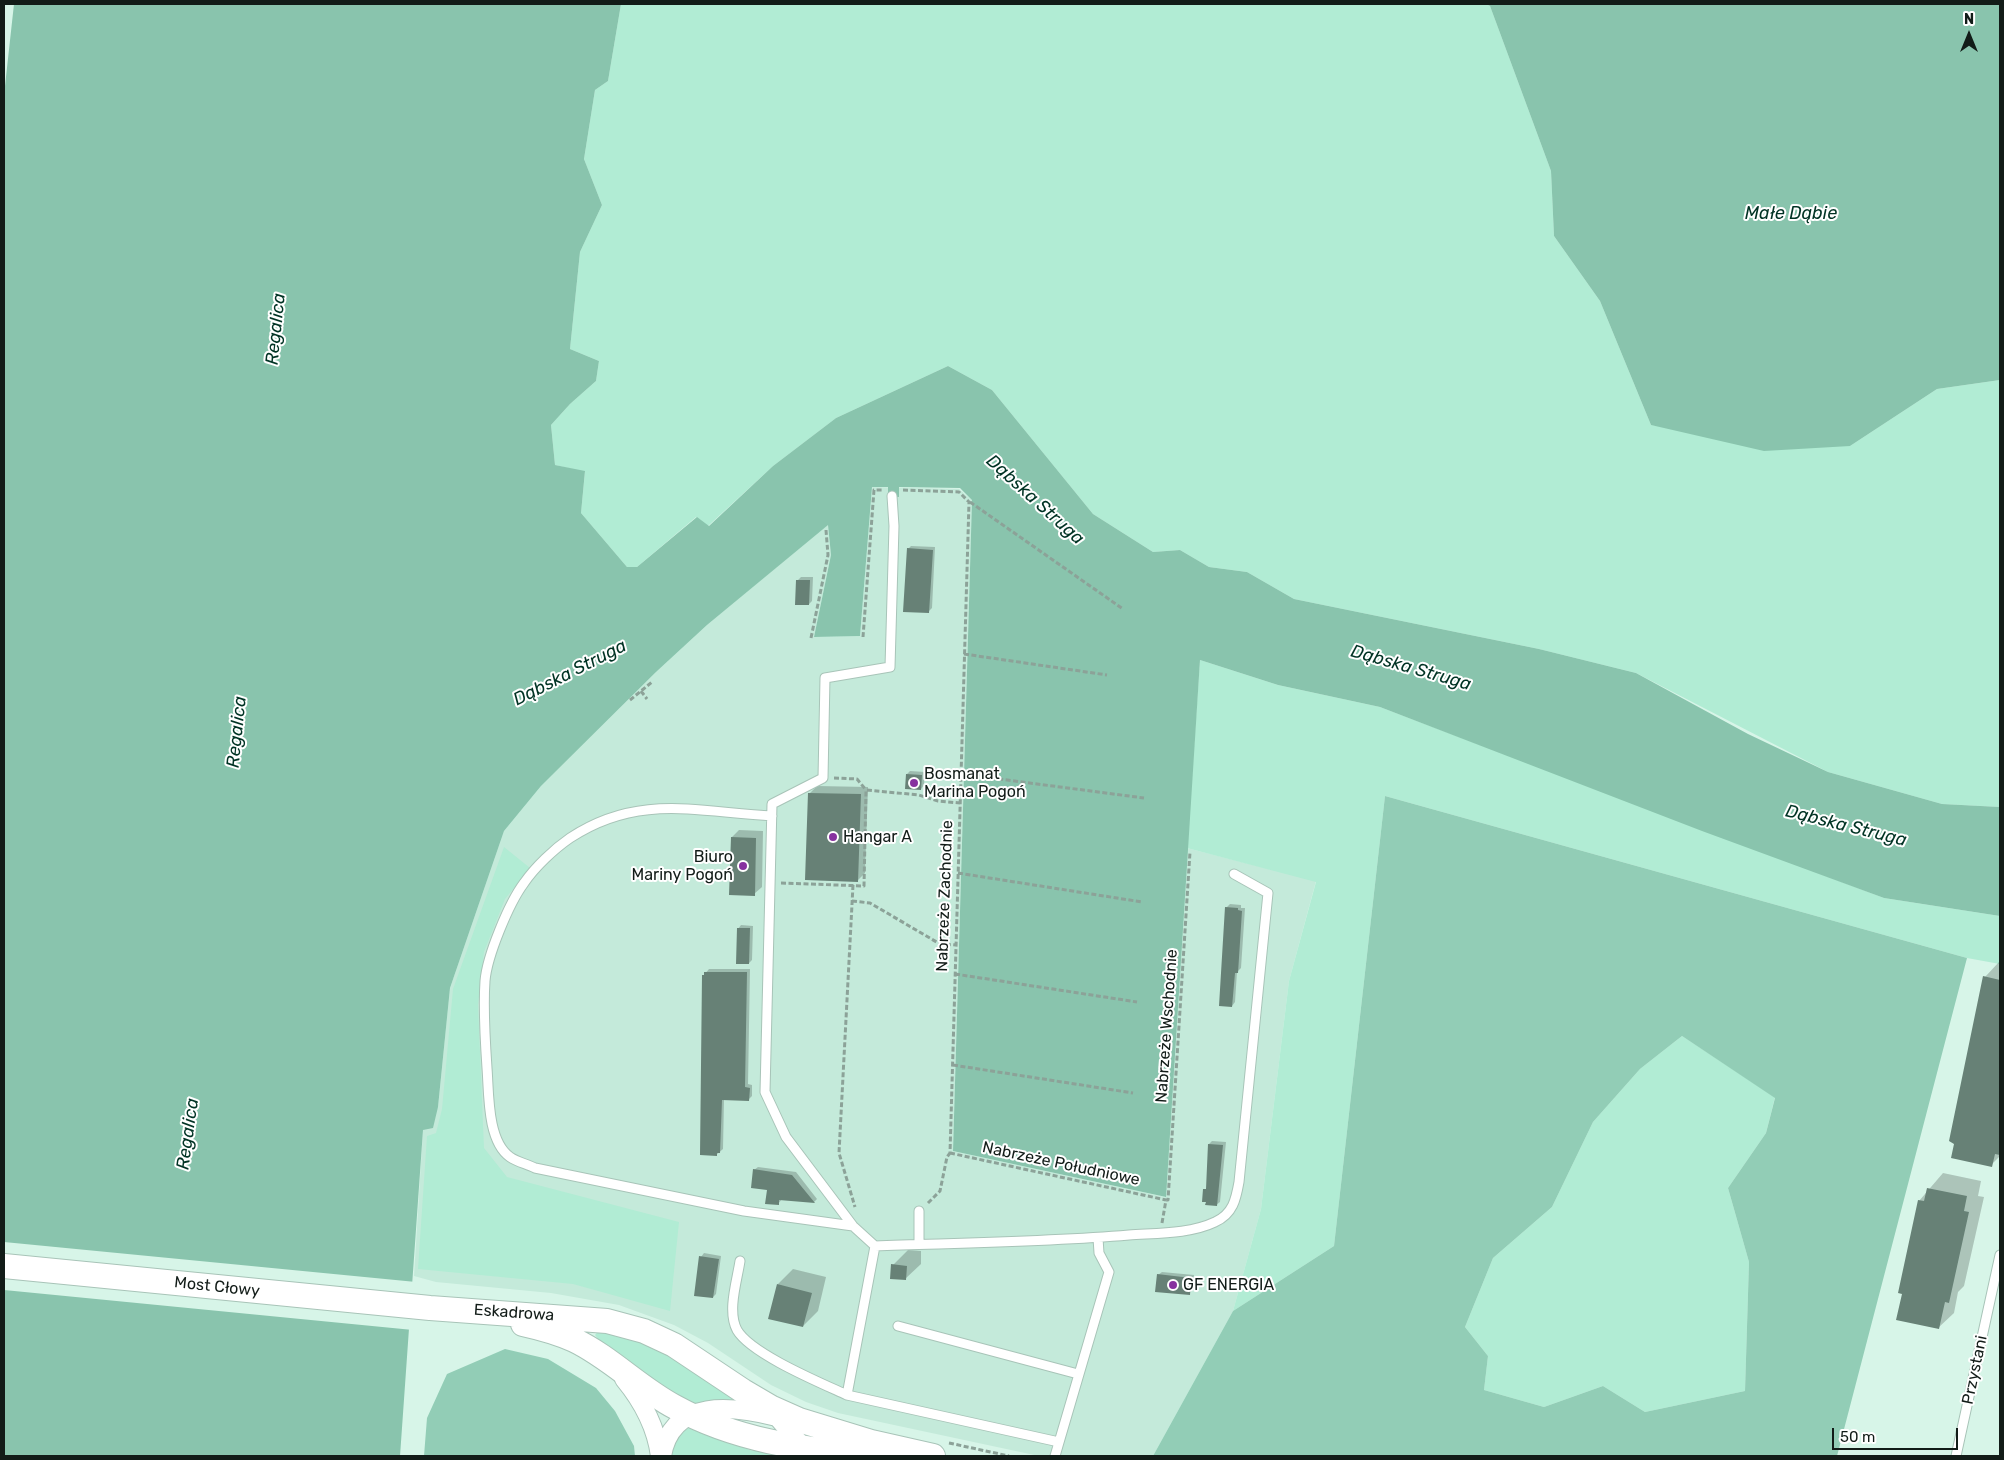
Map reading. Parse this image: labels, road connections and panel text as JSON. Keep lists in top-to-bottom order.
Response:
{
  "streets": {
    "street": ["Most Cłowy", "Eskadrowa"],
    "lane": ["Przystani"],
    "path": ["Nabrzeże Zachodnie", "Nabrzeże Wschodnie", "Nabrzeże Południowe"]
  },
  "crossings": [
    ["Nabrzeże Zachodnie", "Nabrzeże Południowe"],
    ["Nabrzeże Wschodnie", "Nabrzeże Południowe"],
    ["Most Cłowy", "Eskadrowa"]
  ],
  "water": ["Małe Dąbie", "Regalica", "Dąbska Struga"],
  "places": [
    "Bosmanat Marina Pogoń",
    "Hangar A",
    "Biuro Mariny Pogoń",
    "GF ENERGIA"
  ],
  "scale_bar": "50 m",
  "north": "top"
}
